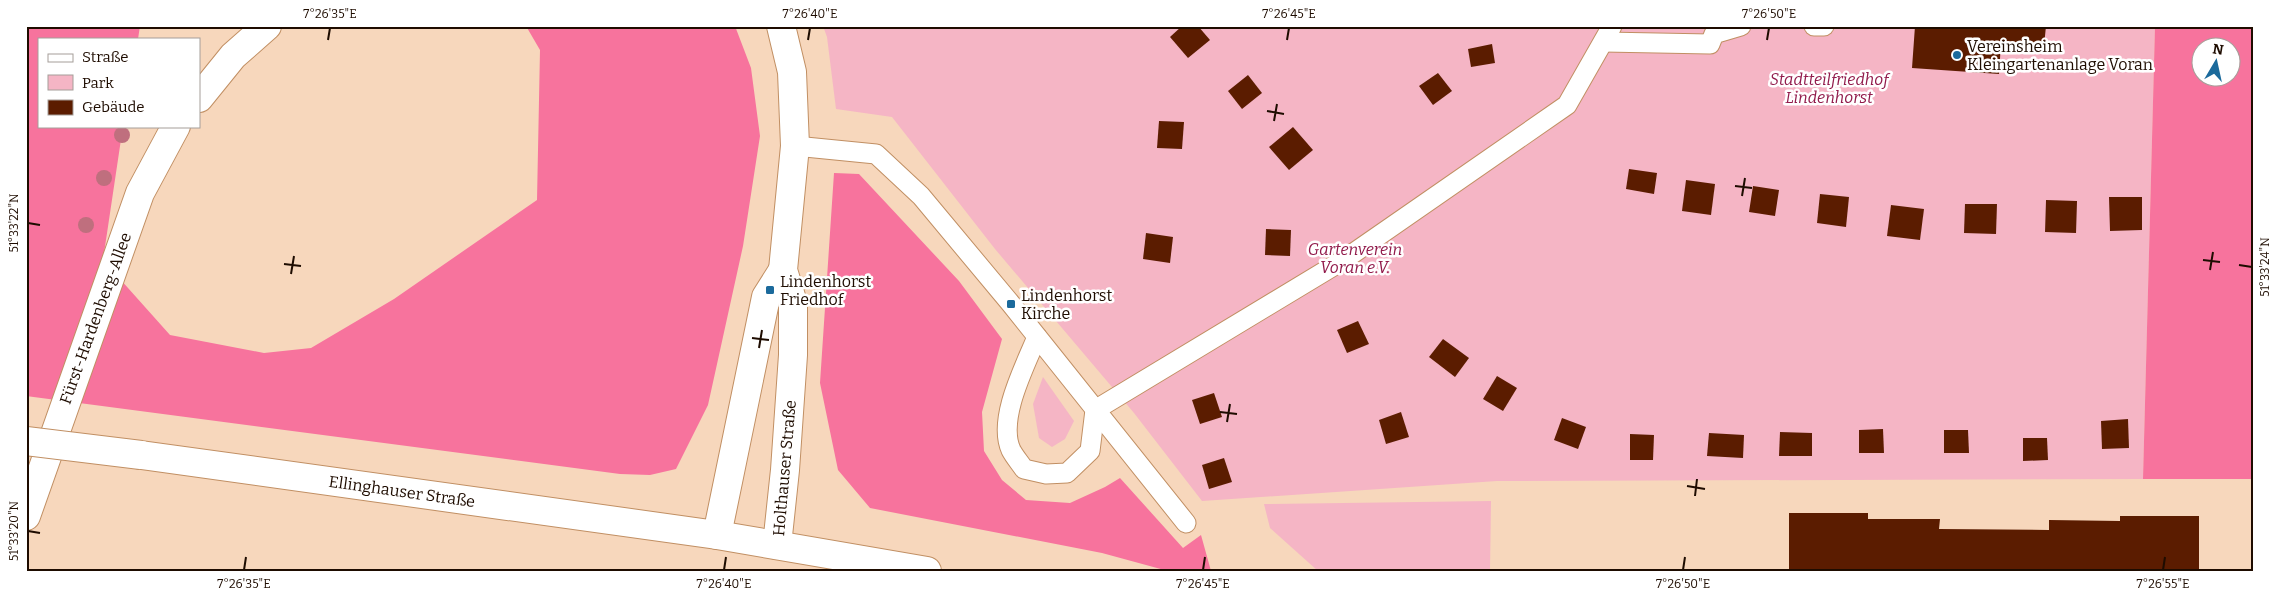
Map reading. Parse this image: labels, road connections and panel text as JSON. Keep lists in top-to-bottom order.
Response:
{
  "streets": {
    "street": ["Fürst-Hardenberg-Allee", "Holthauser Straße", "Ellinghauser Straße"]
  },
  "crossings": [
    ["Holthauser Straße", "Ellinghauser Straße"]
  ],
  "parks": ["Stadtteilfriedhof Lindenhorst", "Gartenverein Voran e.V."],
  "places": {
    "other": ["Vereinsheim Kleingartenanlage Voran"],
    "transit": ["Lindenhorst Friedhof", "Lindenhorst Kirche"]
  },
  "legend": ["Straße", "Park", "Gebäude"],
  "north": "top",
  "coordinates": [
    "7°26'35\"E",
    "7°26'40\"E",
    "7°26'45\"E",
    "7°26'50\"E",
    "51°33'22\"N",
    "51°33'24\"N",
    "51°33'20\"N",
    "7°26'55\"E"
  ]
}
